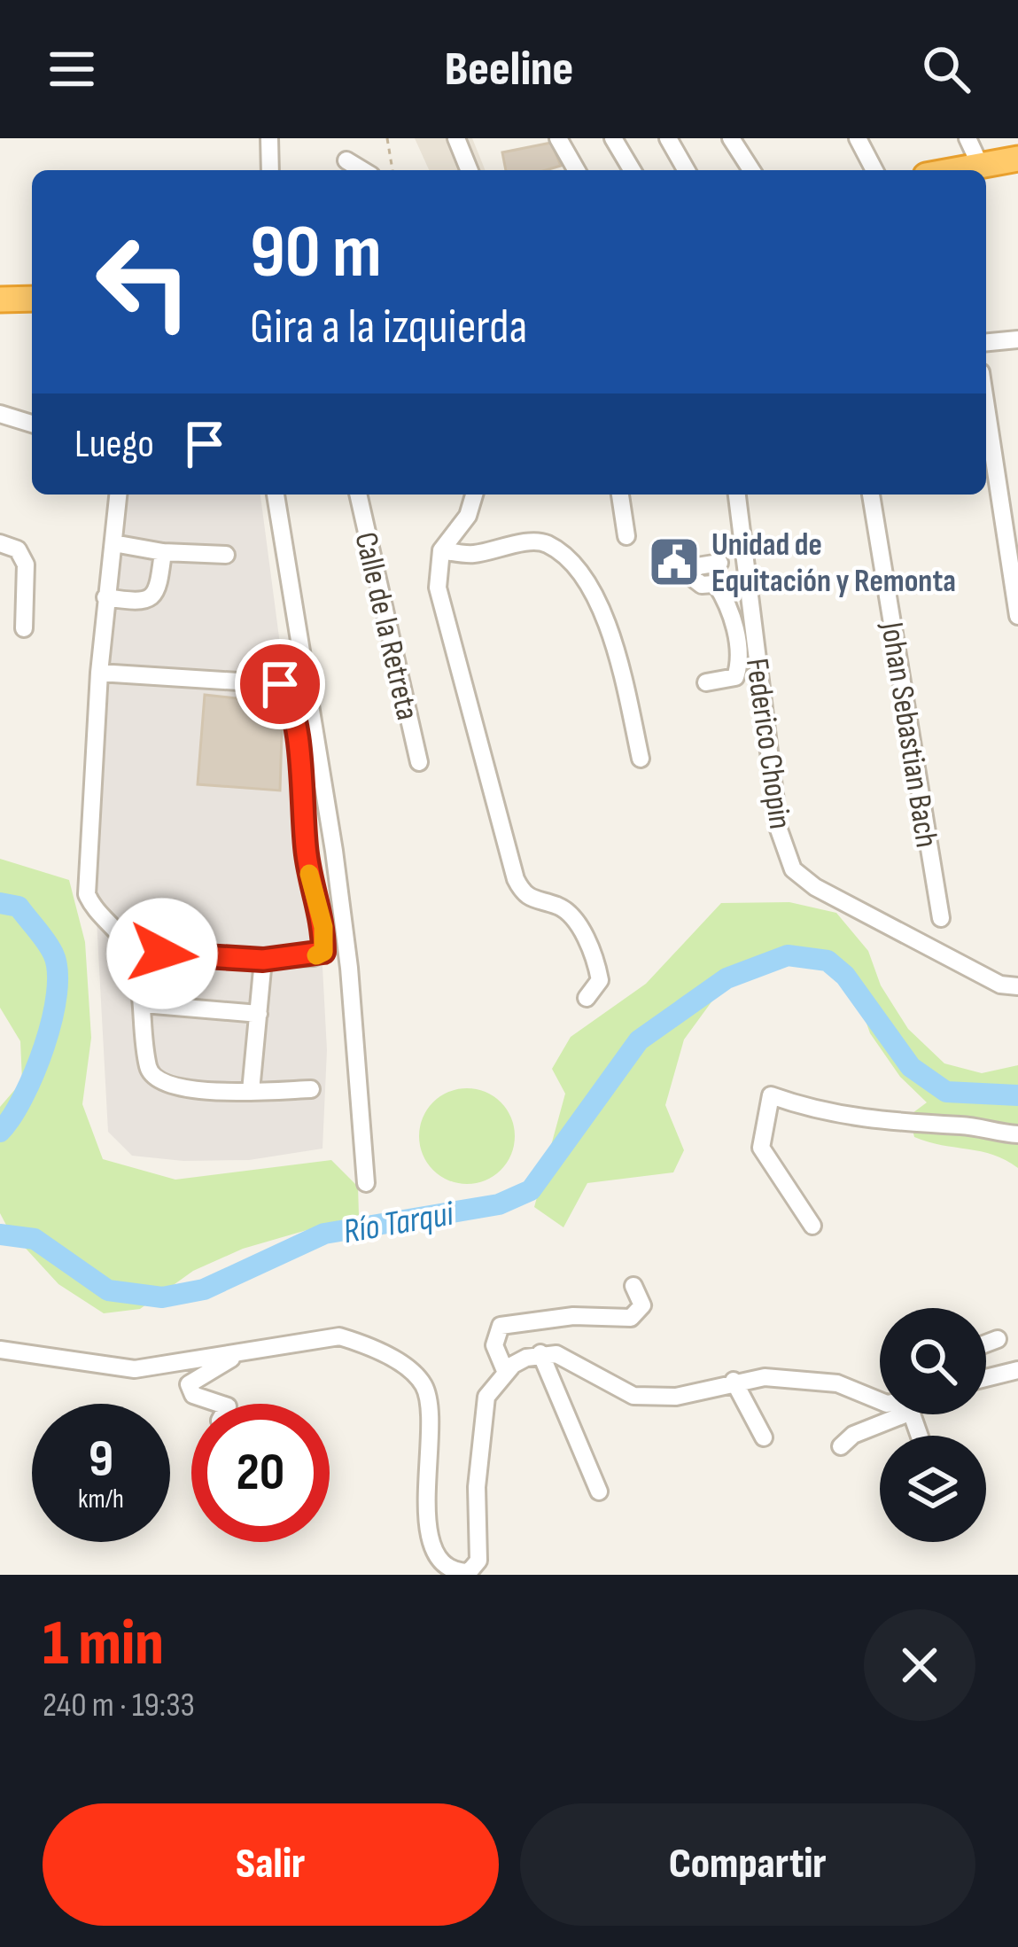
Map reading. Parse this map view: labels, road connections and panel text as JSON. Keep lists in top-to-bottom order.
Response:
{
  "streets": {
    "street": ["Calle de la Retreta", "Johan Sebastian Bach", "Federico Chopin"]
  },
  "water": ["Río Tarqui"],
  "places": {
    "public building": ["Unidad de Equitación y Remonta"]
  },
  "page": {
    "header": "Beeline",
    "turn": ["90 m", "Gira a la izquierda"],
    "then": "Luego",
    "speed": "9 km/h",
    "limit": "20",
    "heading": ["1 min", "240 m · 19:33"],
    "buttons": ["Salir", "Compartir"]
  }
}
